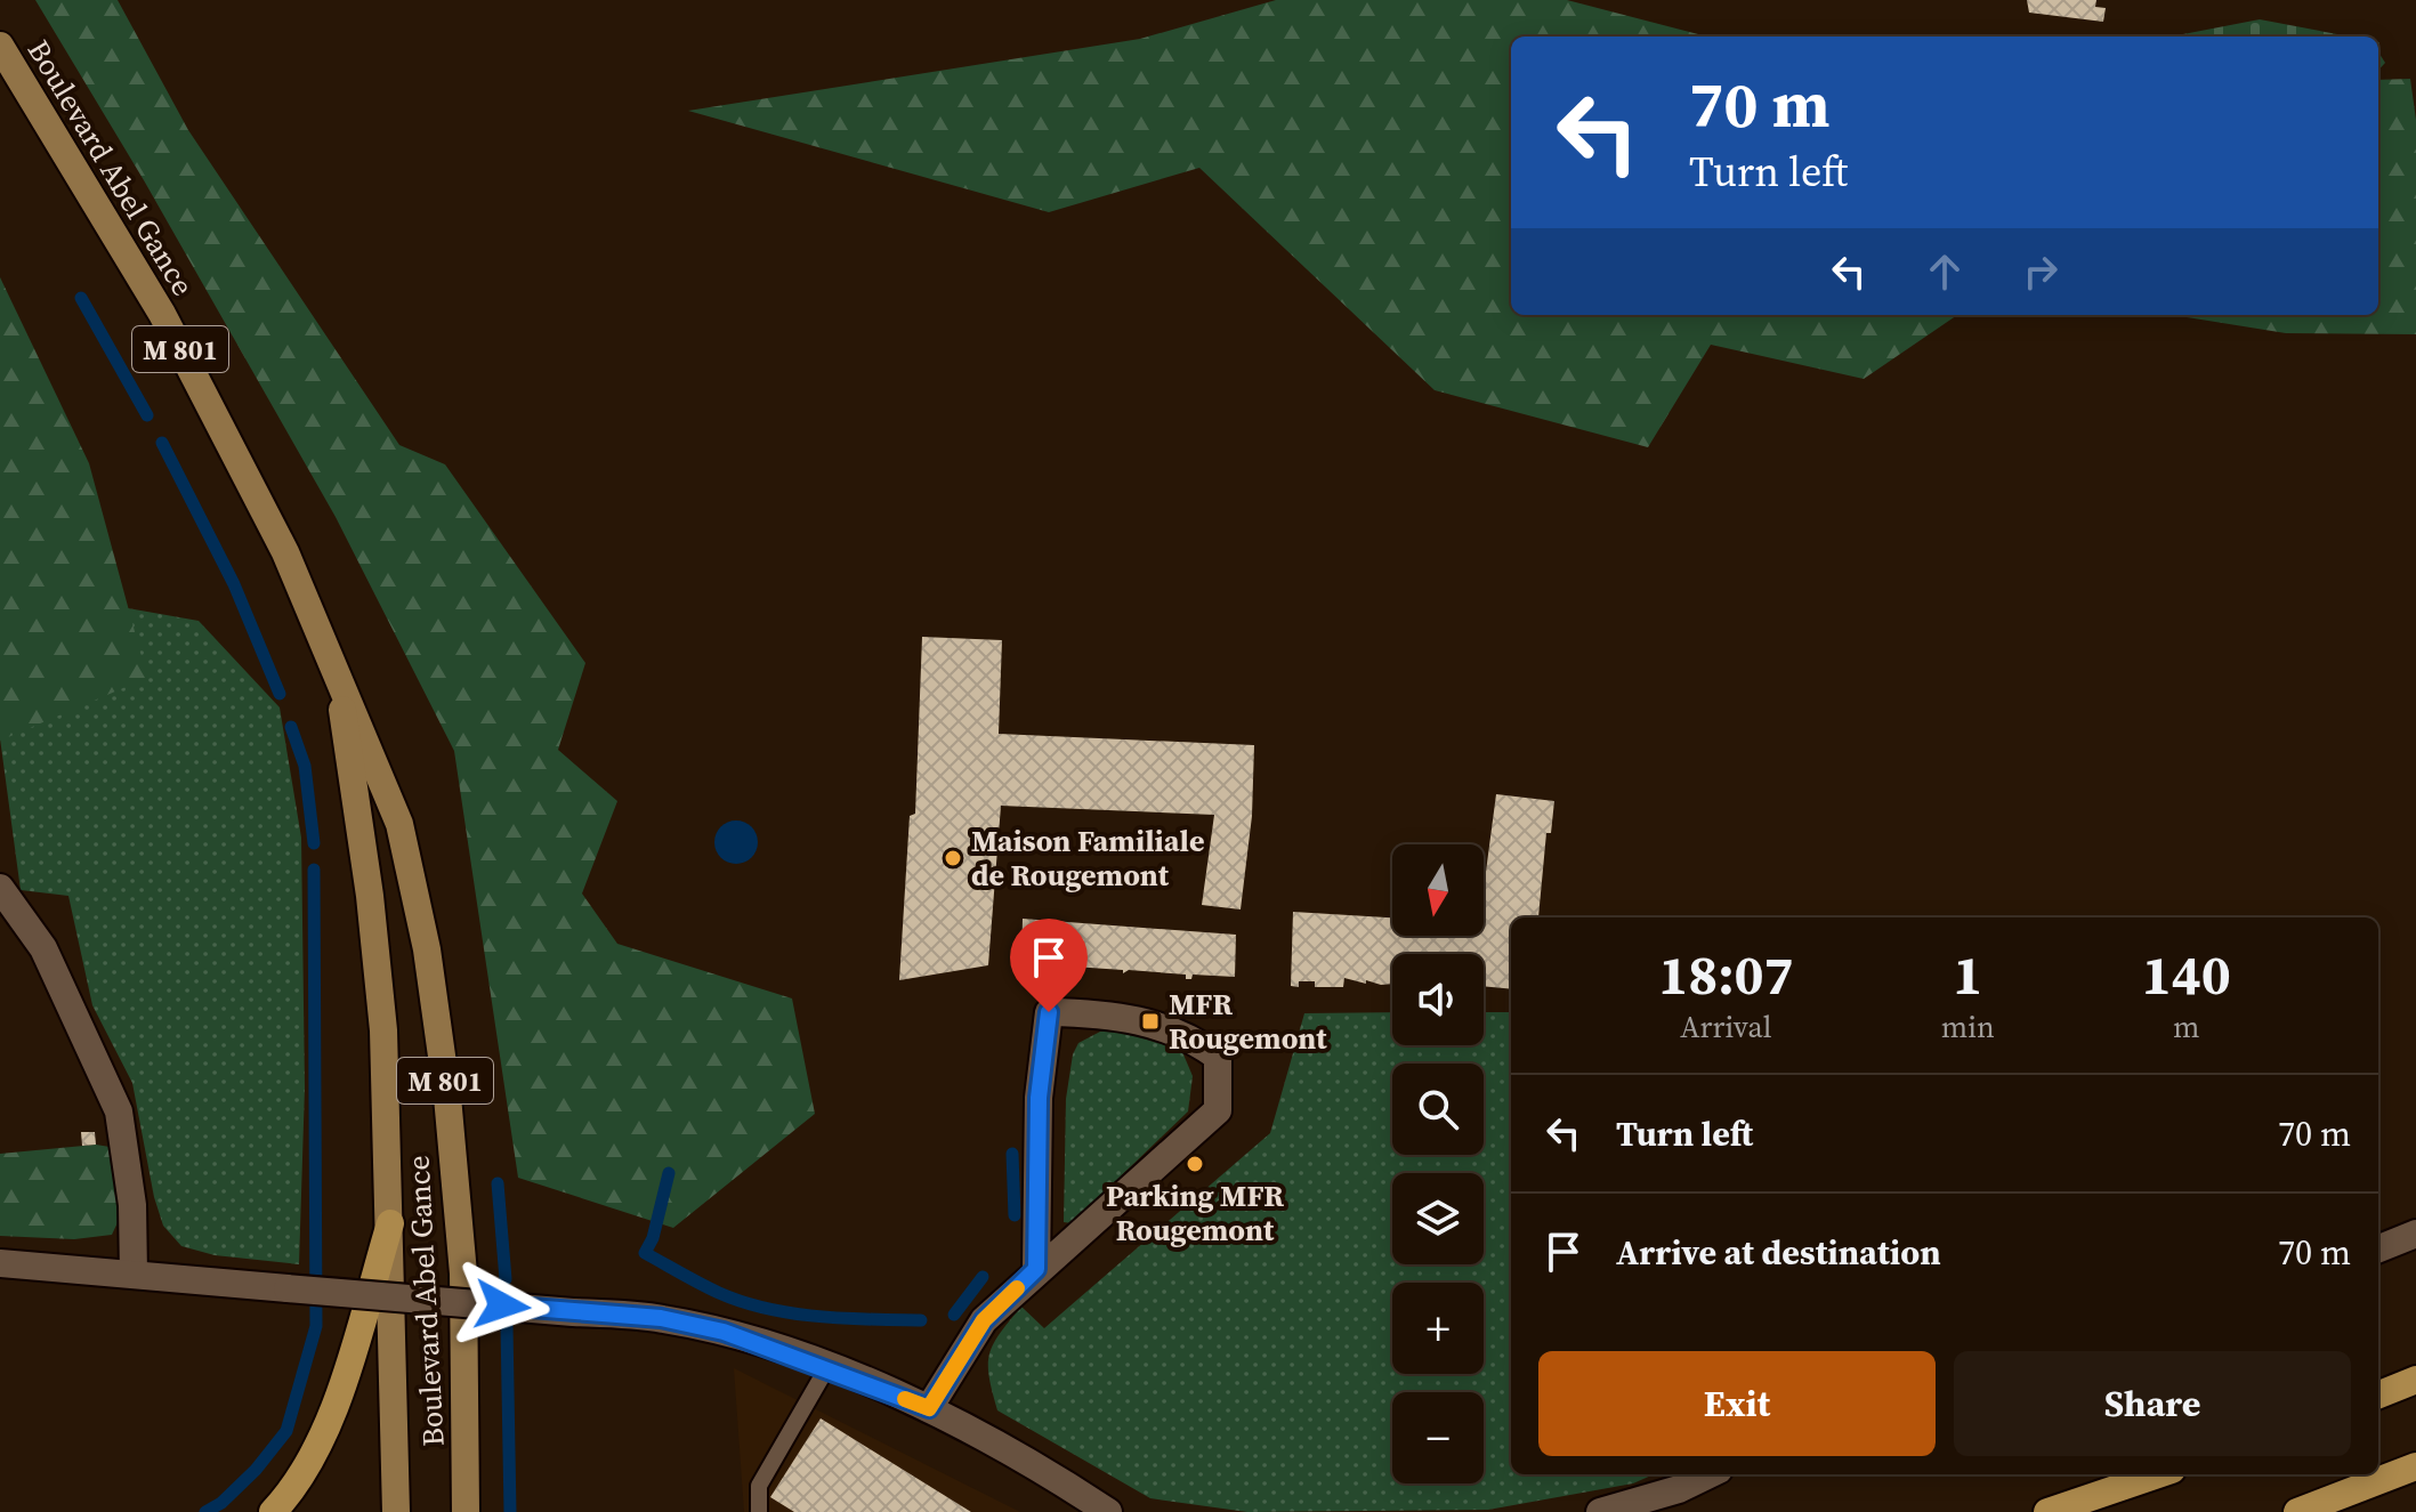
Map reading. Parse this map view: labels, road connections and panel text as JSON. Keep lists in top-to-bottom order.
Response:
{
  "streets": {
    "main road": ["Boulevard Abel Gance", "M 801"]
  },
  "places": {
    "other": ["Maison Familiale de Rougemont", "Parking MFR Rougemont"],
    "transit": ["MFR Rougemont"]
  },
  "north": "bottom",
  "page": {
    "turn": ["70 m", "Turn left"],
    "map_buttons": ["+", "−"],
    "eta": [
      "18:07",
      "Arrival",
      "1",
      "min",
      "140",
      "m"
    ],
    "list": [
      {
        "name": "Turn left",
        "value": "70 m"
      },
      {
        "name": "Arrive at destination",
        "value": "70 m"
      }
    ],
    "buttons": ["Exit", "Share"]
  }
}
